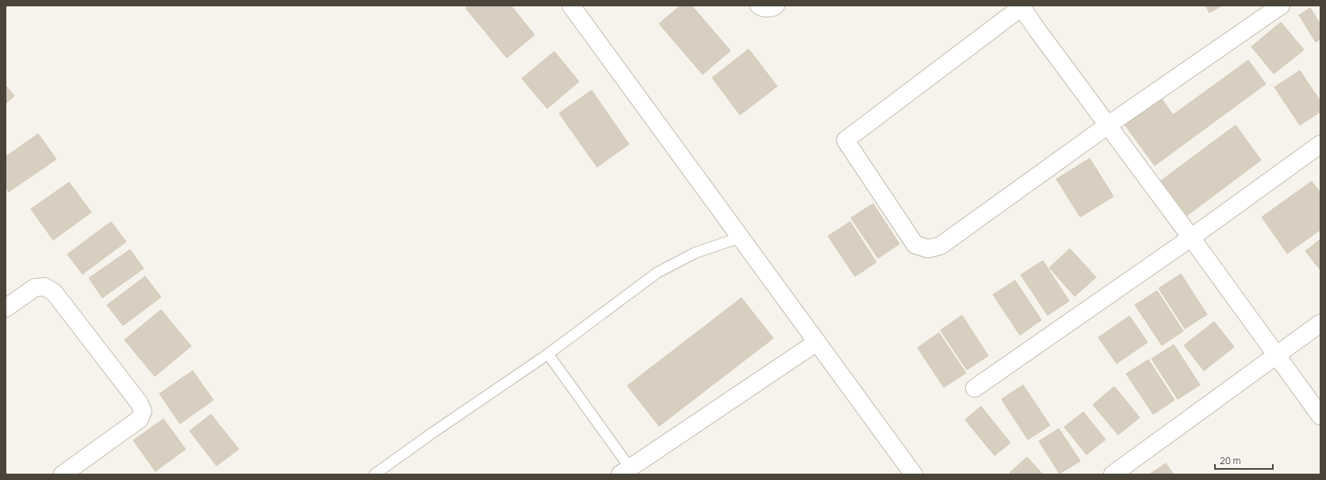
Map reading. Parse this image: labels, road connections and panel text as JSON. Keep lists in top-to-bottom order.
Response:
{
  "scale_bar": "20 m"
}
